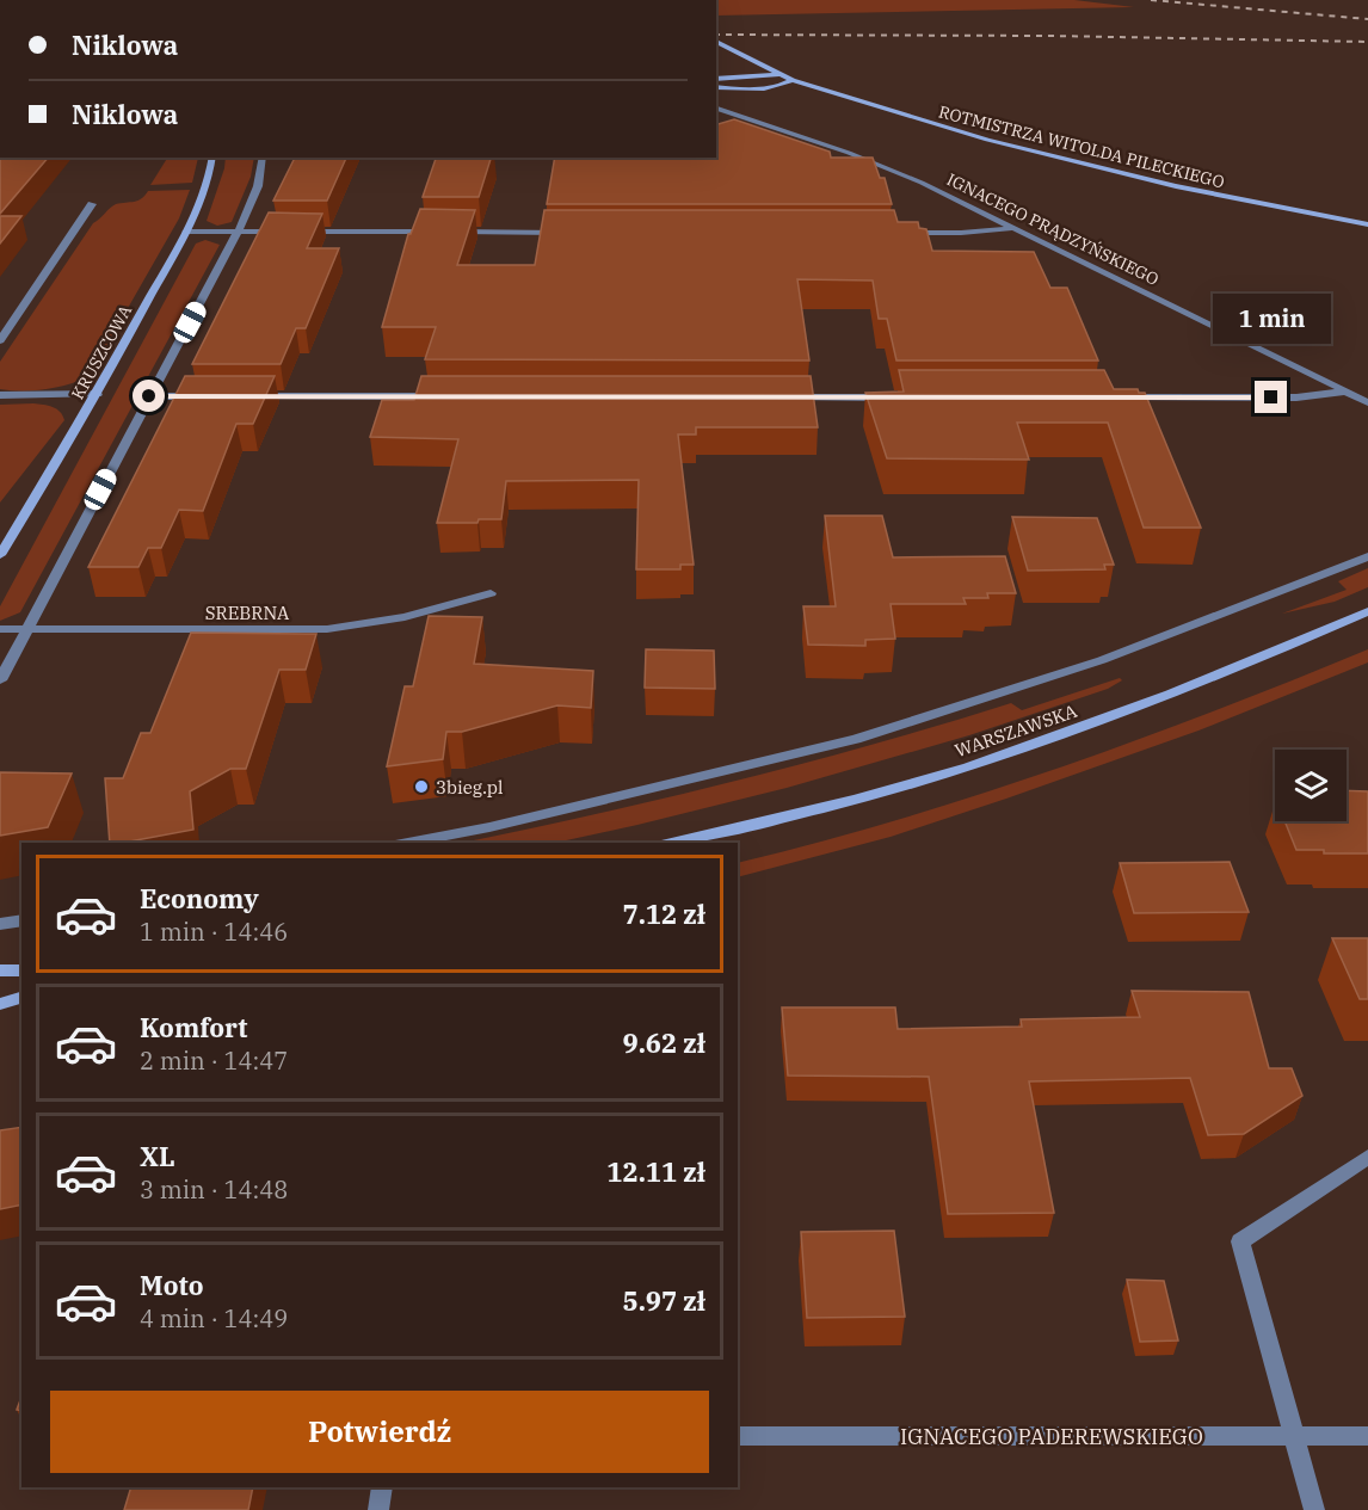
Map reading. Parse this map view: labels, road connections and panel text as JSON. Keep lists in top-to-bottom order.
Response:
{
  "streets": {
    "main road": ["ROTMISTRZA WITOLDA PILECKIEGO", "KRUSZCOWA", "WARSZAWSKA"],
    "street": ["IGNACEGO PRĄDZYŃSKIEGO", "SREBRNA", "IGNACEGO PADEREWSKIEGO"]
  },
  "places": ["3bieg.pl"],
  "page": {
    "banner": ["Niklowa", "Niklowa"],
    "bubble": "1 min",
    "list": [
      {
        "name": "Economy",
        "note": "1 min · 14:46",
        "value": "7.12 zł"
      },
      {
        "name": "Komfort",
        "note": "2 min · 14:47",
        "value": "9.62 zł"
      },
      {
        "name": "XL",
        "note": "3 min · 14:48",
        "value": "12.11 zł"
      },
      {
        "name": "Moto",
        "note": "4 min · 14:49",
        "value": "5.97 zł"
      }
    ],
    "buttons": "Potwierdź"
  }
}
